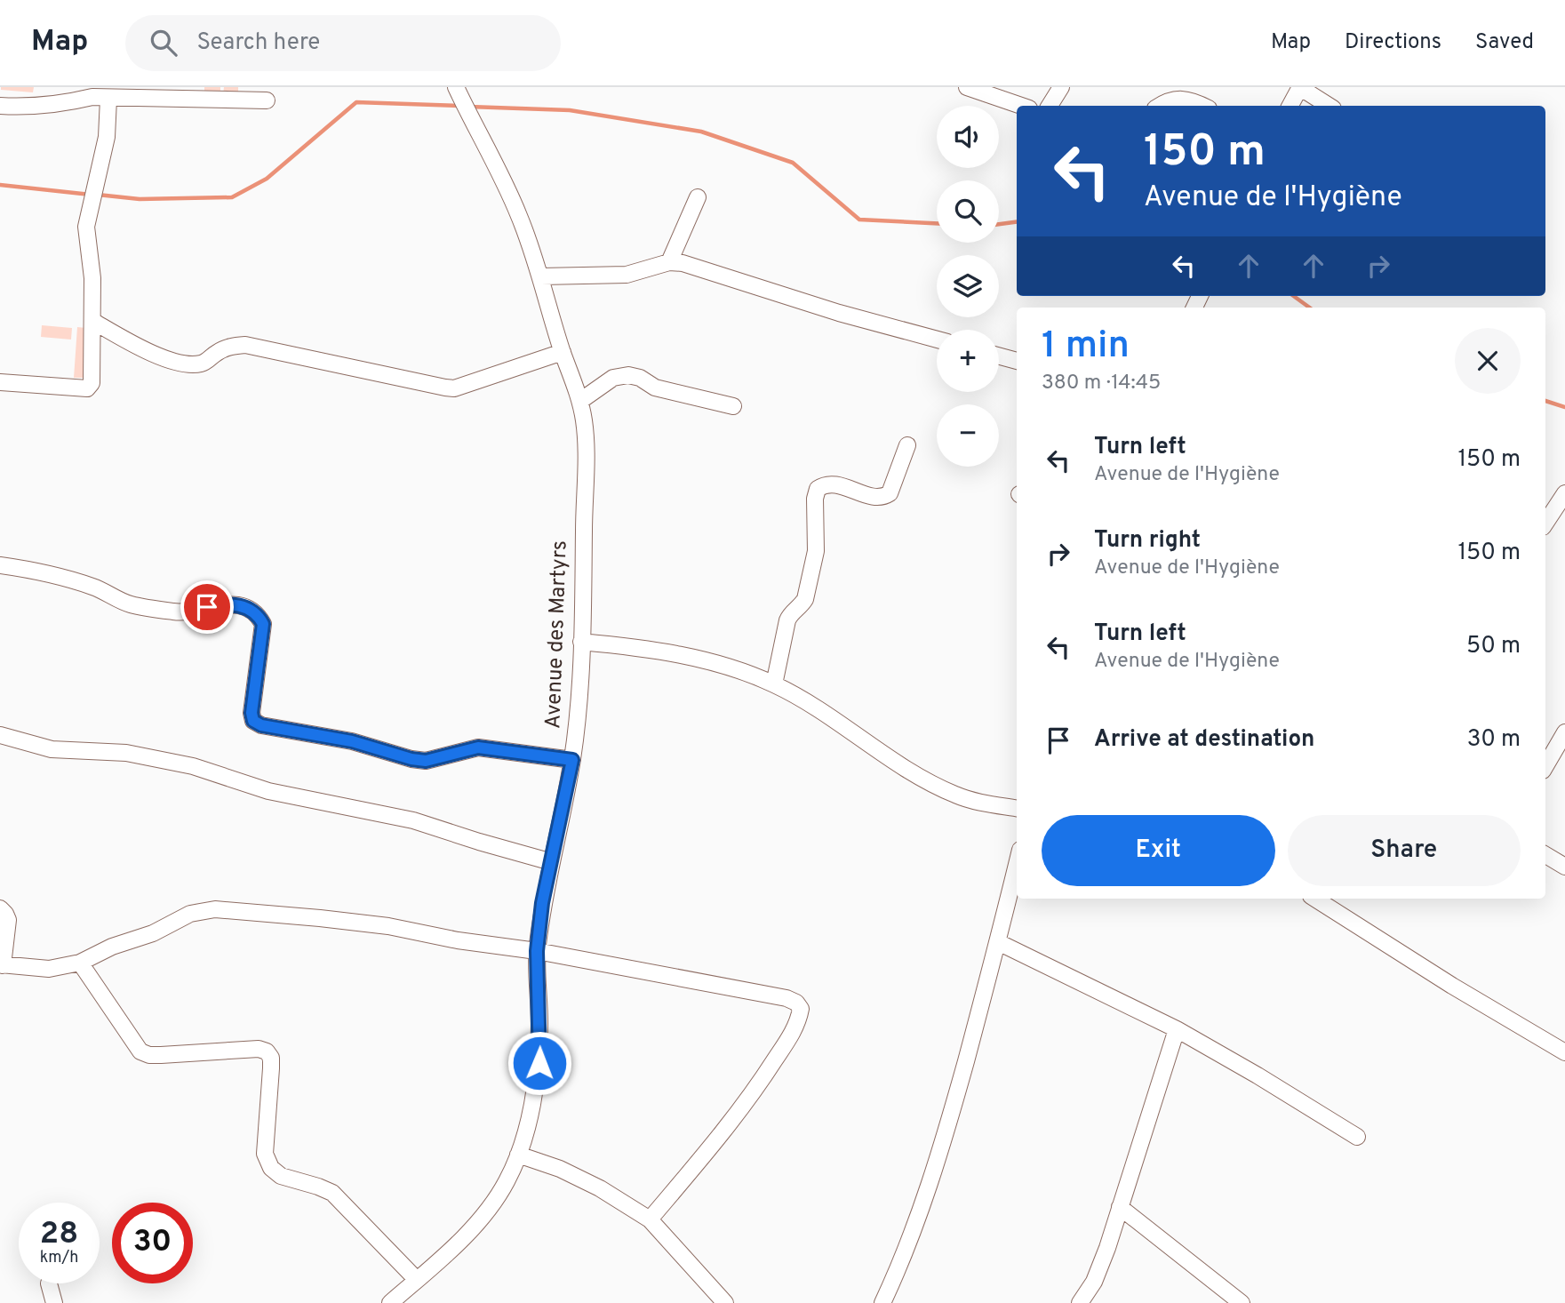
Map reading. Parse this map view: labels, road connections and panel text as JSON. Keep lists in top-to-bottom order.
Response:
{
  "streets": {
    "street": ["Avenue des Martyrs"]
  },
  "page": {
    "header": "Map",
    "search": "Search here",
    "nav": ["Map", "Directions", "Saved"],
    "map_buttons": ["+", "−"],
    "turn": ["150 m", "Avenue de l'Hygiène"],
    "heading": ["1 min", "380 m · 14:45"],
    "list": [
      {
        "name": "Turn left",
        "note": "Avenue de l'Hygiène",
        "value": "150 m"
      },
      {
        "name": "Turn right",
        "note": "Avenue de l'Hygiène",
        "value": "150 m"
      },
      {
        "name": "Turn left",
        "note": "Avenue de l'Hygiène",
        "value": "50 m"
      },
      {
        "name": "Arrive at destination",
        "value": "30 m"
      }
    ],
    "buttons": ["Exit", "Share"],
    "speed": "28 km/h",
    "limit": "30"
  }
}
